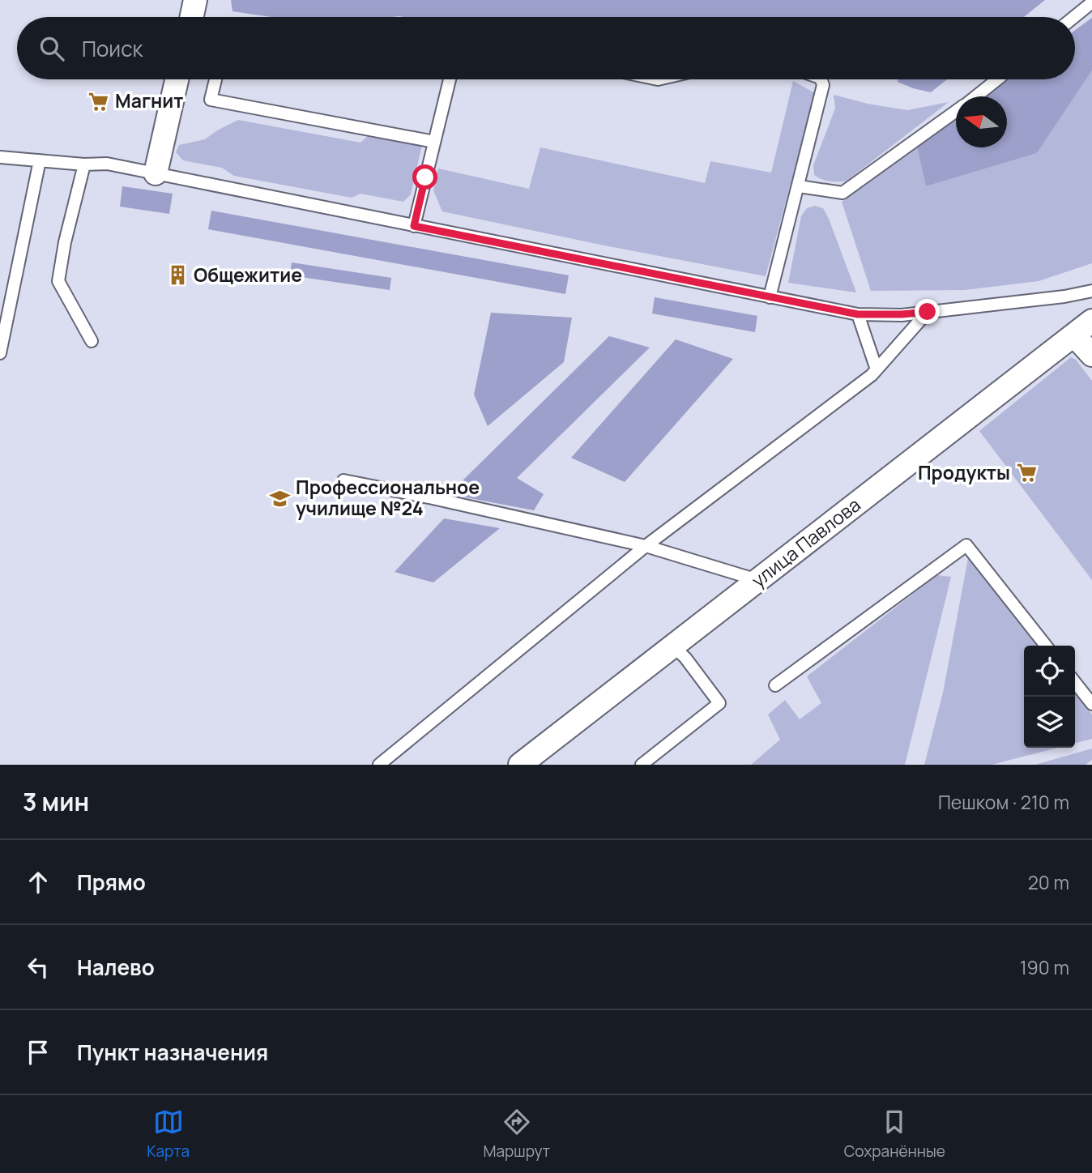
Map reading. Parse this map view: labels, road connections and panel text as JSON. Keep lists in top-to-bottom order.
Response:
{
  "streets": {
    "street": ["улица Павлова"]
  },
  "places": {
    "supermarket": ["Магнит", "Продукты"],
    "building": ["Общежитие"],
    "school or university": ["Профессиональное училище №24"]
  },
  "north": "left",
  "page": {
    "search": "Поиск",
    "heading": ["3 мин", "Пешком · 210 m"],
    "list": [
      ["Прямо", "20 m"],
      ["Налево", "190 m"],
      "Пункт назначения"
    ],
    "nav": ["Карта", "Маршрут", "Сохранённые"]
  }
}
